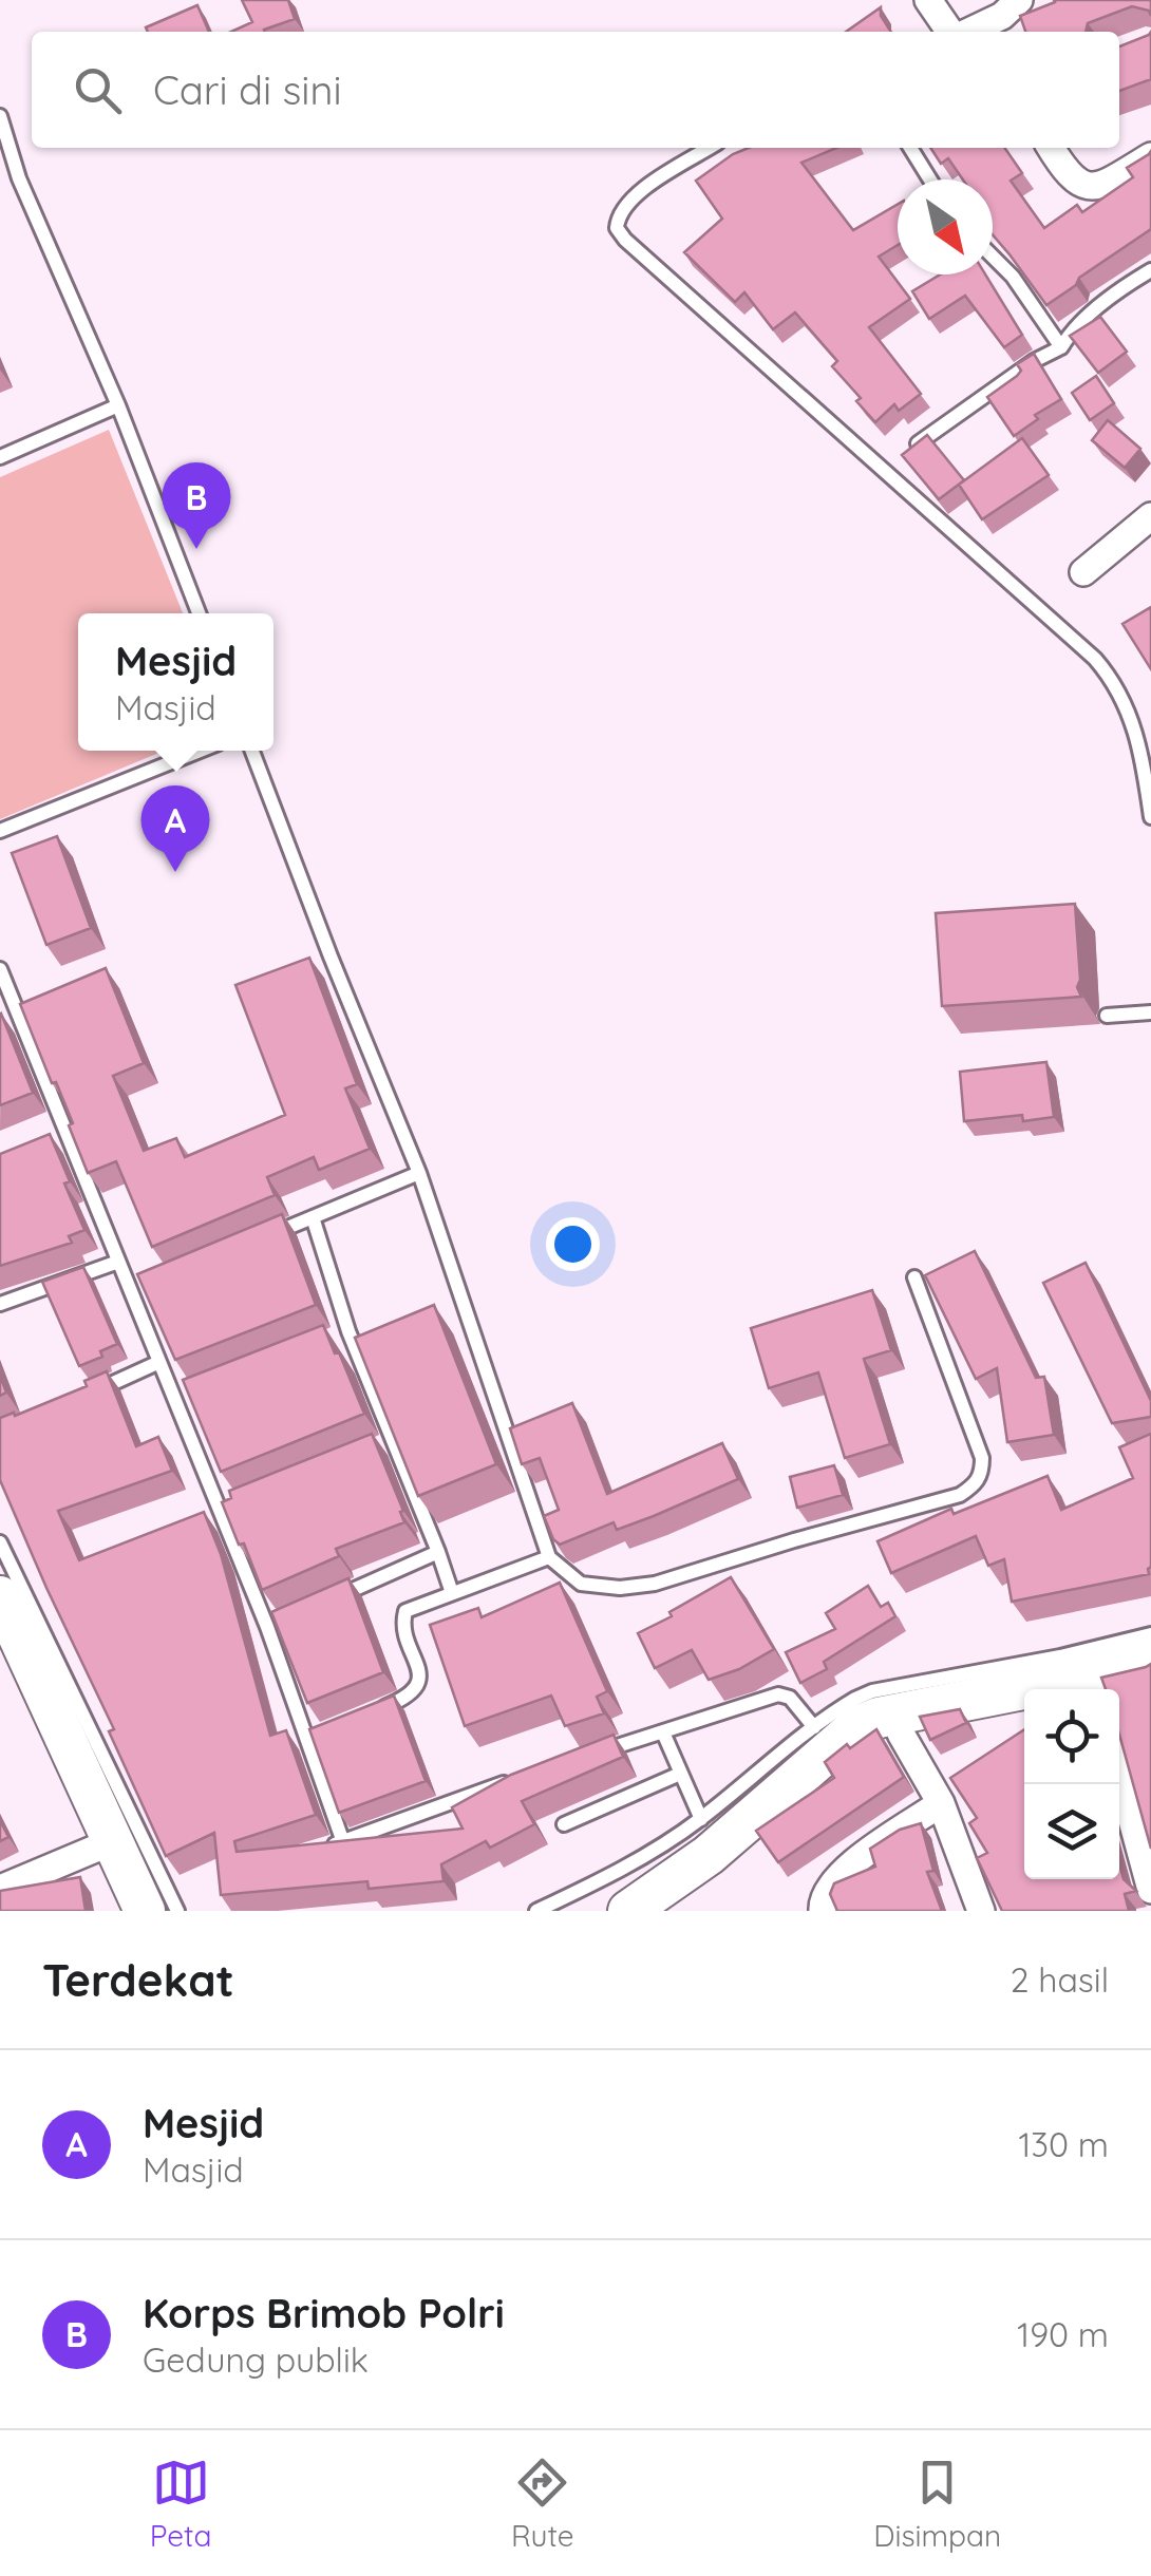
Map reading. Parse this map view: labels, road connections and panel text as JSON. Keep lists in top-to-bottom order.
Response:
{
  "north": "bottom right",
  "page": {
    "search": "Cari di sini",
    "pins": ["B", "A"],
    "popup": ["Mesjid", "Masjid"],
    "heading": ["Terdekat", "2 hasil"],
    "list": [
      {
        "mark": "A",
        "name": "Mesjid",
        "note": "Masjid",
        "value": "130 m"
      },
      {
        "mark": "B",
        "name": "Korps Brimob Polri",
        "note": "Gedung publik",
        "value": "190 m"
      }
    ],
    "nav": ["Peta", "Rute", "Disimpan"]
  }
}
